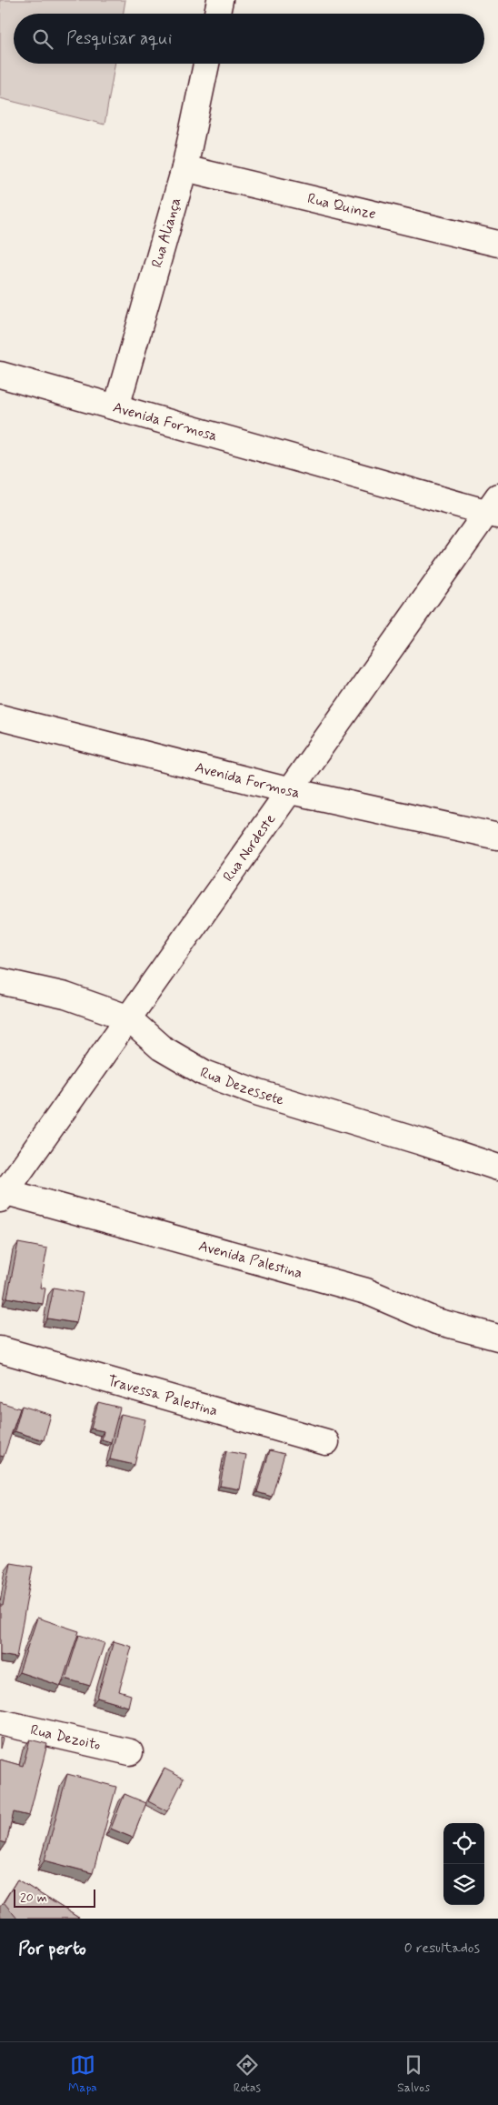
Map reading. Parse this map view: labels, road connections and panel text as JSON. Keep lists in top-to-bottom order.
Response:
{
  "streets": {
    "street": [
      "Rua Quinze",
      "Rua Aliança",
      "Avenida Formosa",
      "Rua Nordeste",
      "Rua Dezessete",
      "Avenida Palestina",
      "Travessa Palestina",
      "Rua Dezoito"
    ]
  },
  "crossings": [
    ["Rua Quinze", "Rua Aliança"],
    ["Rua Aliança", "Avenida Formosa"],
    ["Avenida Formosa", "Rua Nordeste"],
    ["Rua Nordeste", "Rua Dezessete"],
    ["Rua Nordeste", "Avenida Palestina"]
  ],
  "scale_bar": "20 m",
  "page": {
    "search": "Pesquisar aqui",
    "scale": "20 m",
    "heading": ["Por perto", "0 resultados"],
    "nav": ["Mapa", "Rotas", "Salvos"]
  }
}
